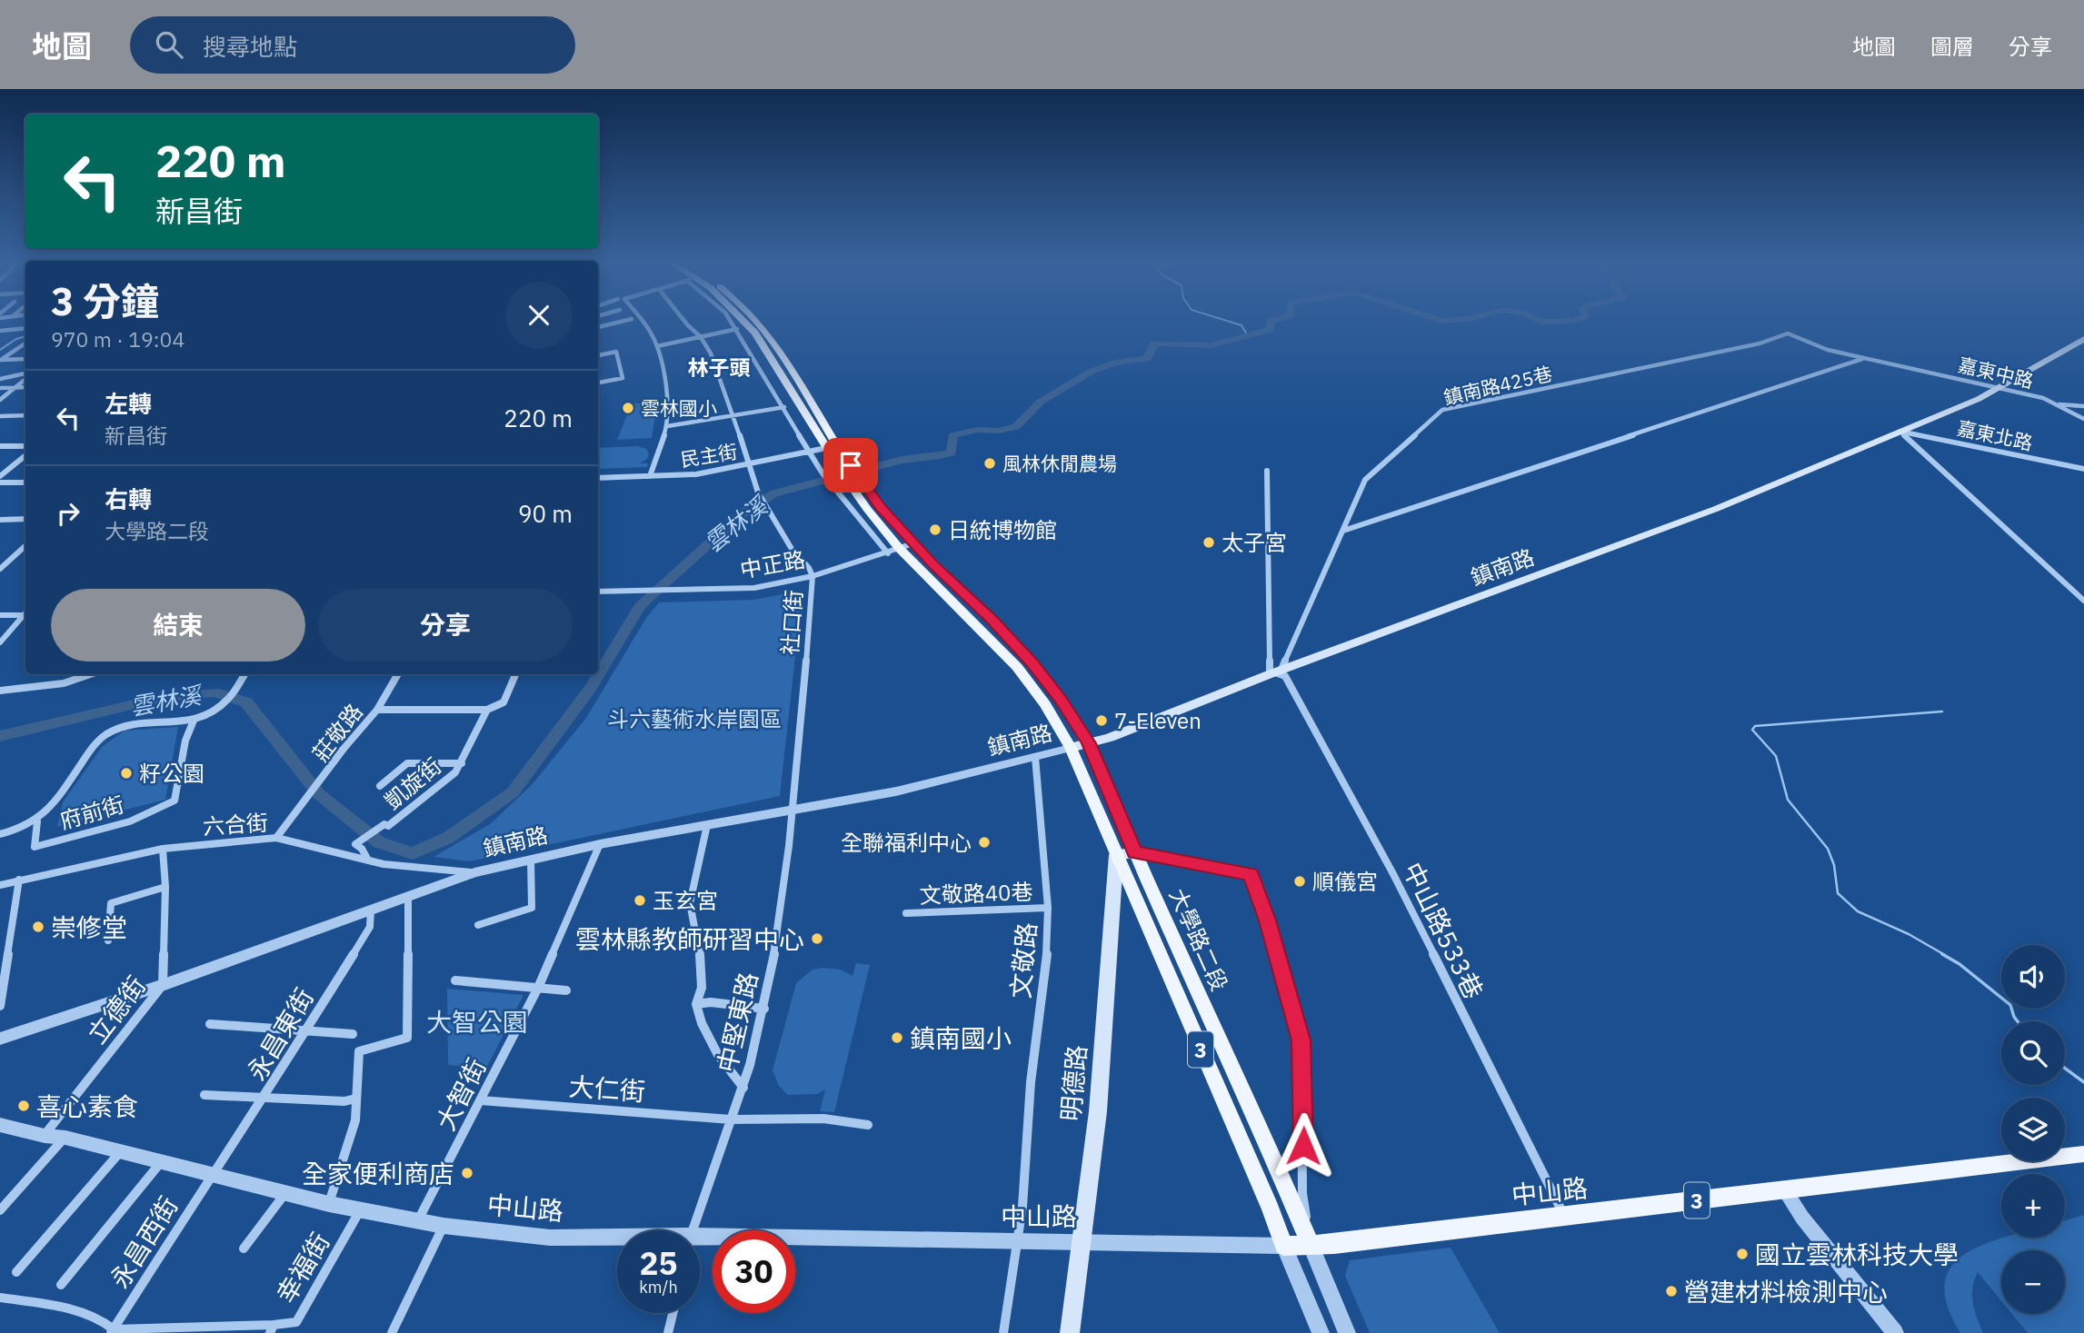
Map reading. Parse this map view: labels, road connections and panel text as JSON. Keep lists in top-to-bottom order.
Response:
{
  "streets": {
    "main road": [
      "鎮南路",
      "大學路二段",
      "3",
      "明德路",
      "中山路"
    ],
    "street": [
      "嘉東中路",
      "鎮南路425巷",
      "嘉東北路",
      "民主街",
      "中正路",
      "社口街",
      "莊敬路",
      "凱旋街",
      "府前街",
      "六合街",
      "文敬路40巷",
      "中山路533巷",
      "文敬路",
      "立德街",
      "中堅東路",
      "永昌東街",
      "大仁街",
      "大智街",
      "永昌西街",
      "幸福街"
    ]
  },
  "crossings": [
    ["嘉東中路", "鎮南路425巷"],
    ["嘉東中路", "鎮南路"],
    ["鎮南路425巷", "鎮南路"],
    ["鎮南路425巷", "中山路533巷"],
    ["嘉東北路", "鎮南路"],
    ["民主街", "社口街"],
    ["民主街", "大學路二段"],
    ["中正路", "社口街"],
    ["中正路", "大學路二段"],
    ["鎮南路", "社口街"],
    ["鎮南路", "六合街"],
    ["鎮南路", "中山路533巷"],
    ["鎮南路", "大學路二段"],
    ["鎮南路", "文敬路"],
    ["鎮南路", "立德街"],
    ["鎮南路", "中堅東路"],
    ["鎮南路", "永昌東街"],
    ["鎮南路", "大智街"],
    ["社口街", "中堅東路"],
    ["莊敬路", "六合街"],
    ["凱旋街", "六合街"],
    ["六合街", "立德街"],
    ["文敬路40巷", "文敬路"],
    ["中山路533巷", "中山路"],
    ["大學路二段", "明德路"],
    ["大學路二段", "中山路"],
    ["文敬路", "中山路"],
    ["立德街", "中山路"],
    ["中堅東路", "大仁街"],
    ["永昌東街", "中山路"],
    ["永昌東街", "永昌西街"],
    ["明德路", "中山路"],
    ["大仁街", "大智街"],
    ["大智街", "中山路"],
    ["中山路", "永昌西街"],
    ["中山路", "幸福街"]
  ],
  "districts": ["林子頭"],
  "water": ["雲林溪"],
  "parks": ["斗六藝術水岸園區", "大智公園"],
  "places": [
    "雲林國小",
    "風林休閒農場",
    "日統博物館",
    "太子宮",
    "7-Eleven",
    "籽公園",
    "全聯福利中心",
    "順儀宮",
    "玉玄宮",
    "崇修堂",
    "雲林縣教師研習中心",
    "鎮南國小",
    "喜心素食",
    "全家便利商店",
    "國立雲林科技大學",
    "營建材料檢測中心"
  ],
  "page": {
    "header": "地圖",
    "search": "搜尋地點",
    "nav": ["地圖", "圖層", "分享"],
    "turn": ["220 m", "新昌街"],
    "heading": ["3 分鐘", "970 m · 19:04"],
    "list": [
      {
        "name": "左轉",
        "note": "新昌街",
        "value": "220 m"
      },
      {
        "name": "右轉",
        "note": "大學路二段",
        "value": "90 m"
      }
    ],
    "buttons": ["結束", "分享"],
    "map_buttons": ["+", "−"],
    "speed": "25 km/h",
    "limit": "30"
  }
}
